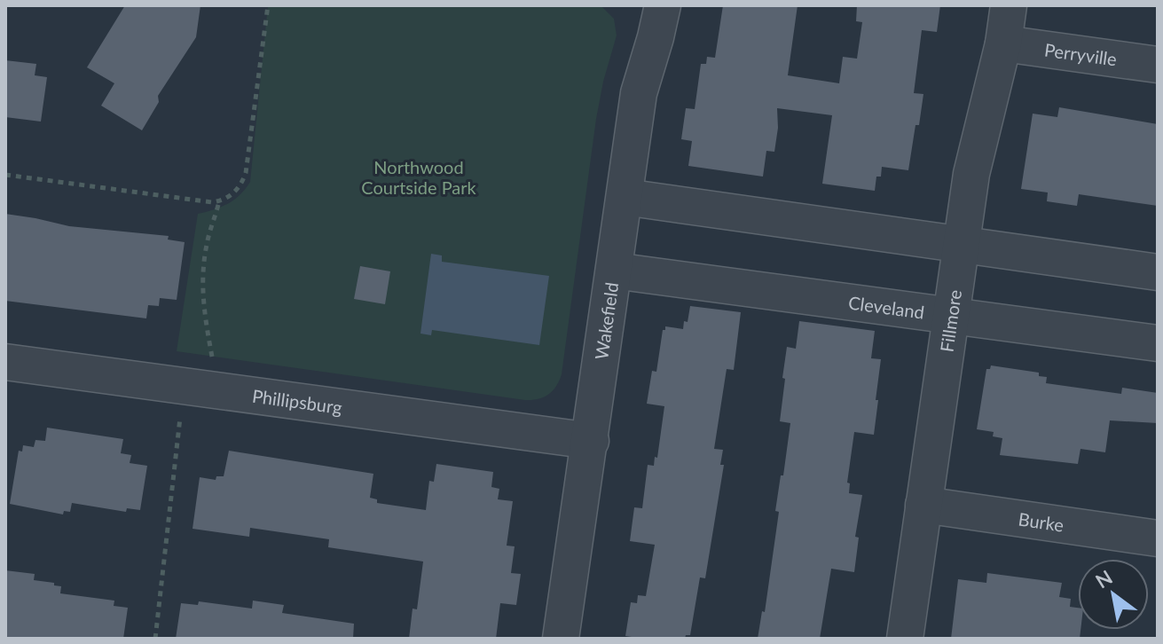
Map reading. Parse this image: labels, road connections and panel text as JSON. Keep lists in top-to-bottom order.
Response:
{
  "streets": {
    "street": [
      "Perryville",
      "Cleveland",
      "Wakefield",
      "Fillmore",
      "Phillipsburg",
      "Burke"
    ]
  },
  "crossings": [
    ["Perryville", "Fillmore"],
    ["Cleveland", "Wakefield"],
    ["Cleveland", "Fillmore"],
    ["Wakefield", "Phillipsburg"],
    ["Fillmore", "Burke"]
  ],
  "parks": ["Northwood Courtside Park"],
  "north": "top left"
}
